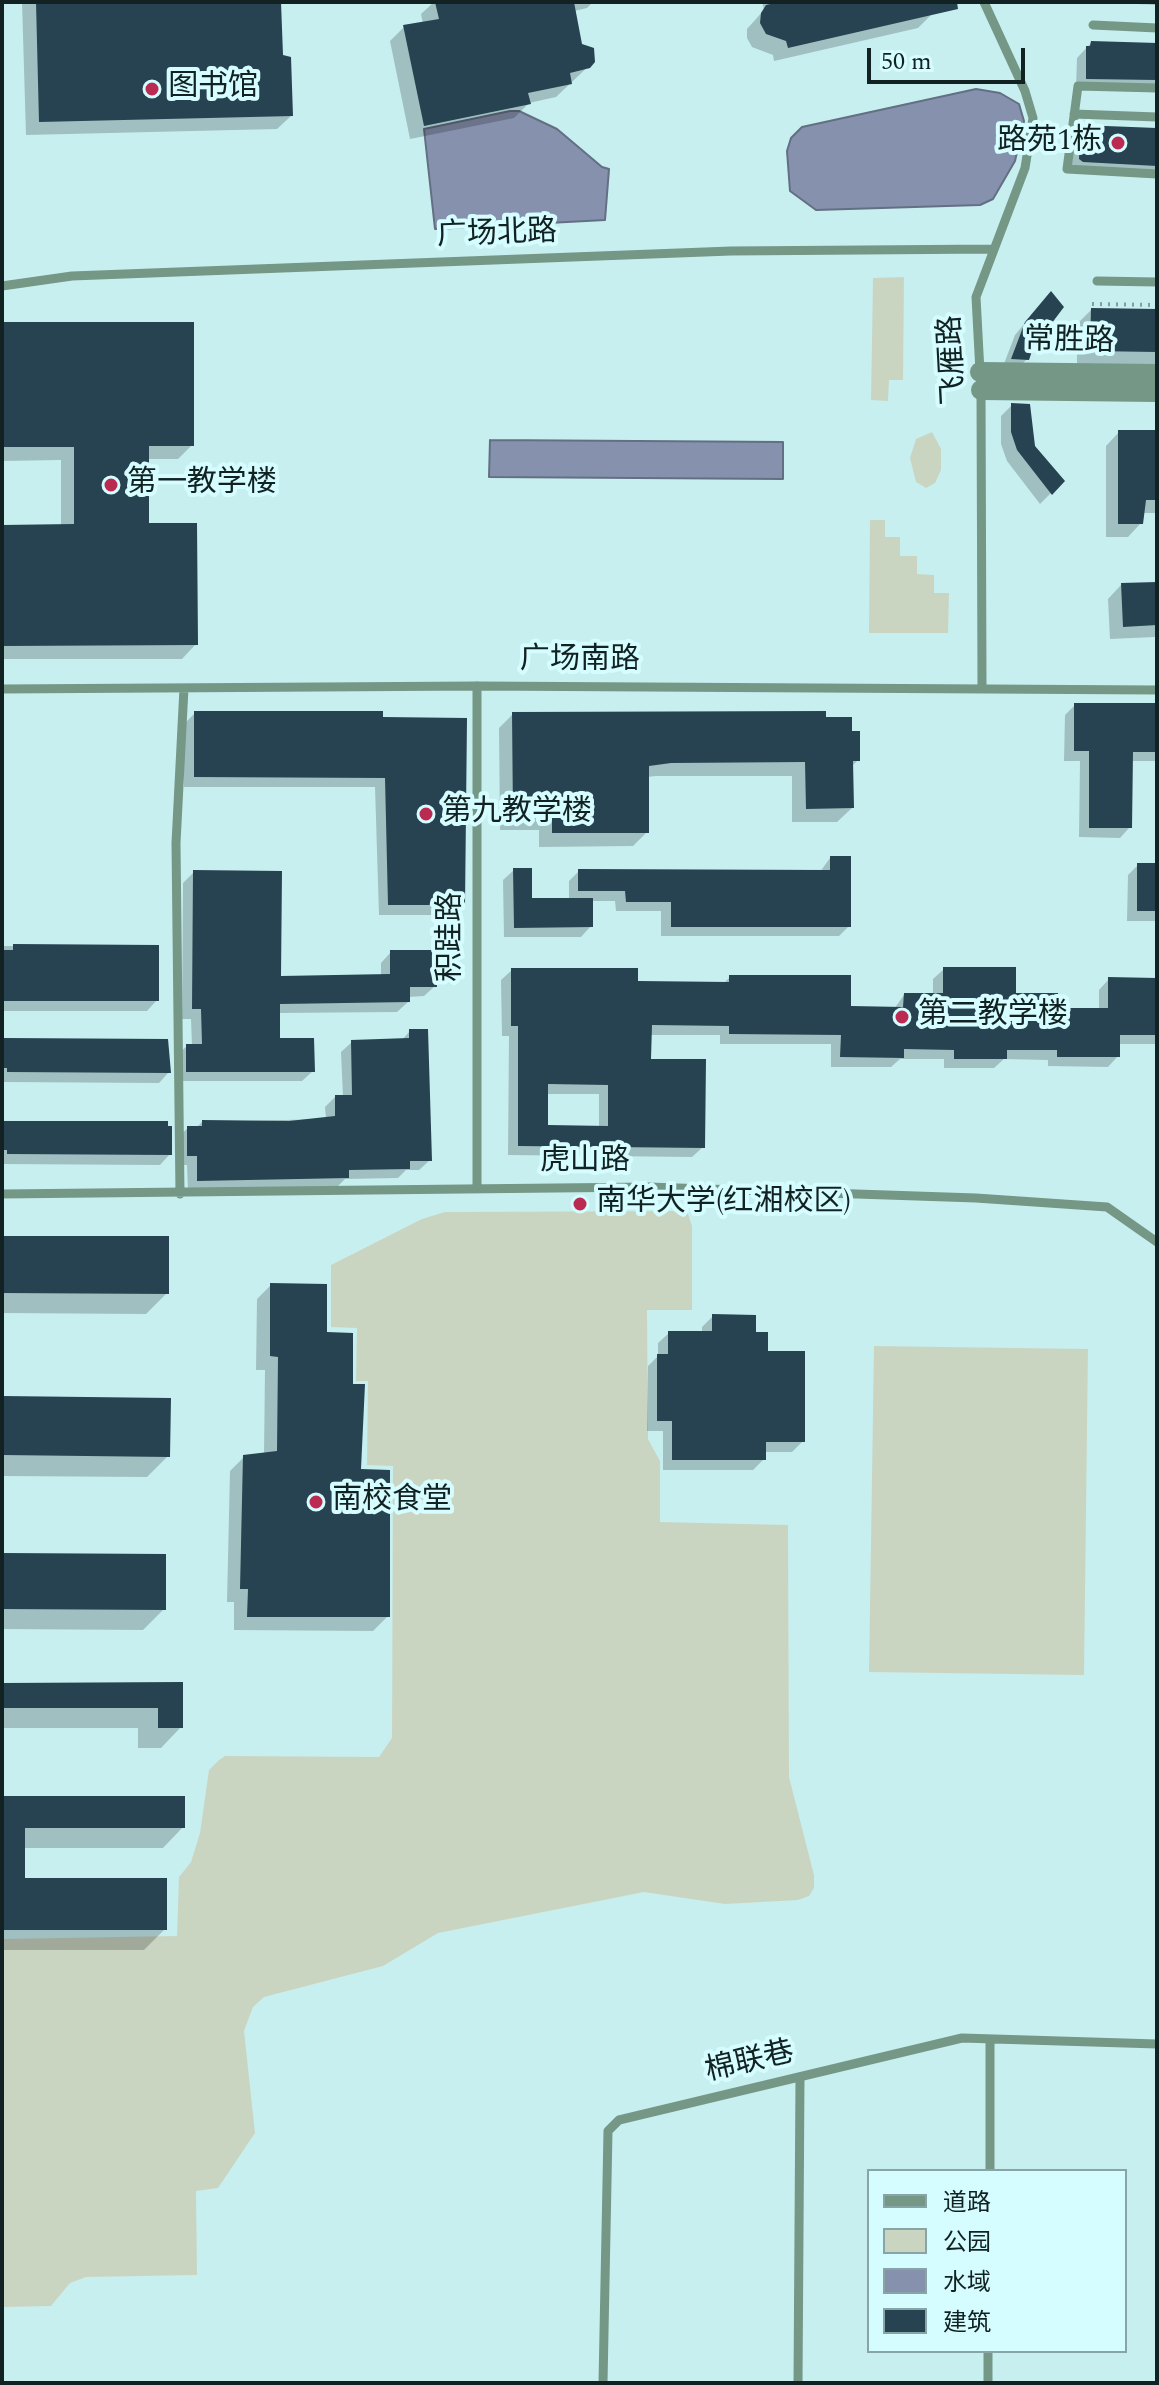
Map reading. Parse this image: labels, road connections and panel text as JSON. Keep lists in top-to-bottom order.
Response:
{
  "streets": {
    "street": ["常胜路"],
    "lane": [
      "广场北路",
      "飞雁路",
      "广场南路",
      "积跬路",
      "虎山路",
      "棉联巷"
    ]
  },
  "crossings": [
    ["广场北路", "飞雁路"],
    ["常胜路", "飞雁路"],
    ["飞雁路", "广场南路"],
    ["广场南路", "积跬路"],
    ["积跬路", "虎山路"]
  ],
  "places": [
    "图书馆",
    "路苑1栋",
    "第一教学楼",
    "第九教学楼",
    "第二教学楼",
    "南华大学(红湘校区)",
    "南校食堂"
  ],
  "legend": [
    "道路",
    "公园",
    "水域",
    "建筑"
  ],
  "scale_bar": "50 m"
}
